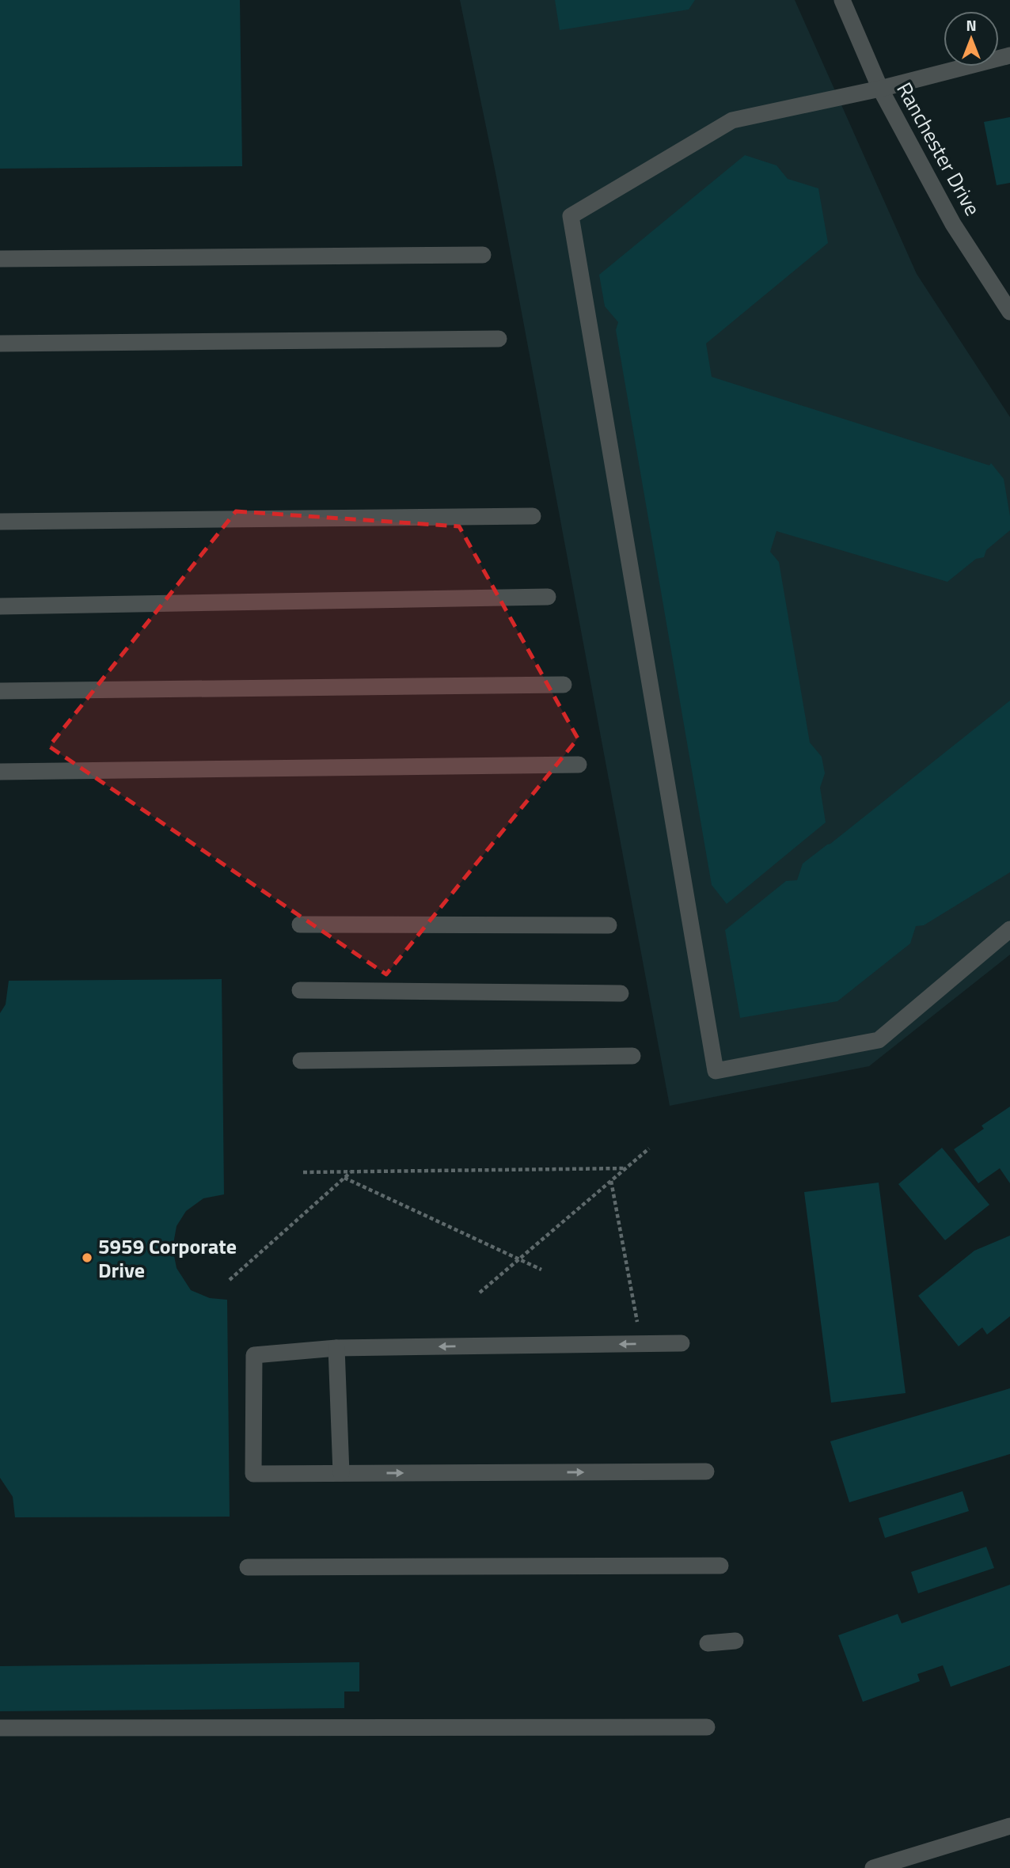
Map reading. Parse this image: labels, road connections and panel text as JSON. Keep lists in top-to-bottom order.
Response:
{
  "streets": {
    "street": ["Ranchester Drive"]
  },
  "places": ["5959 Corporate Drive"],
  "north": "top"
}
